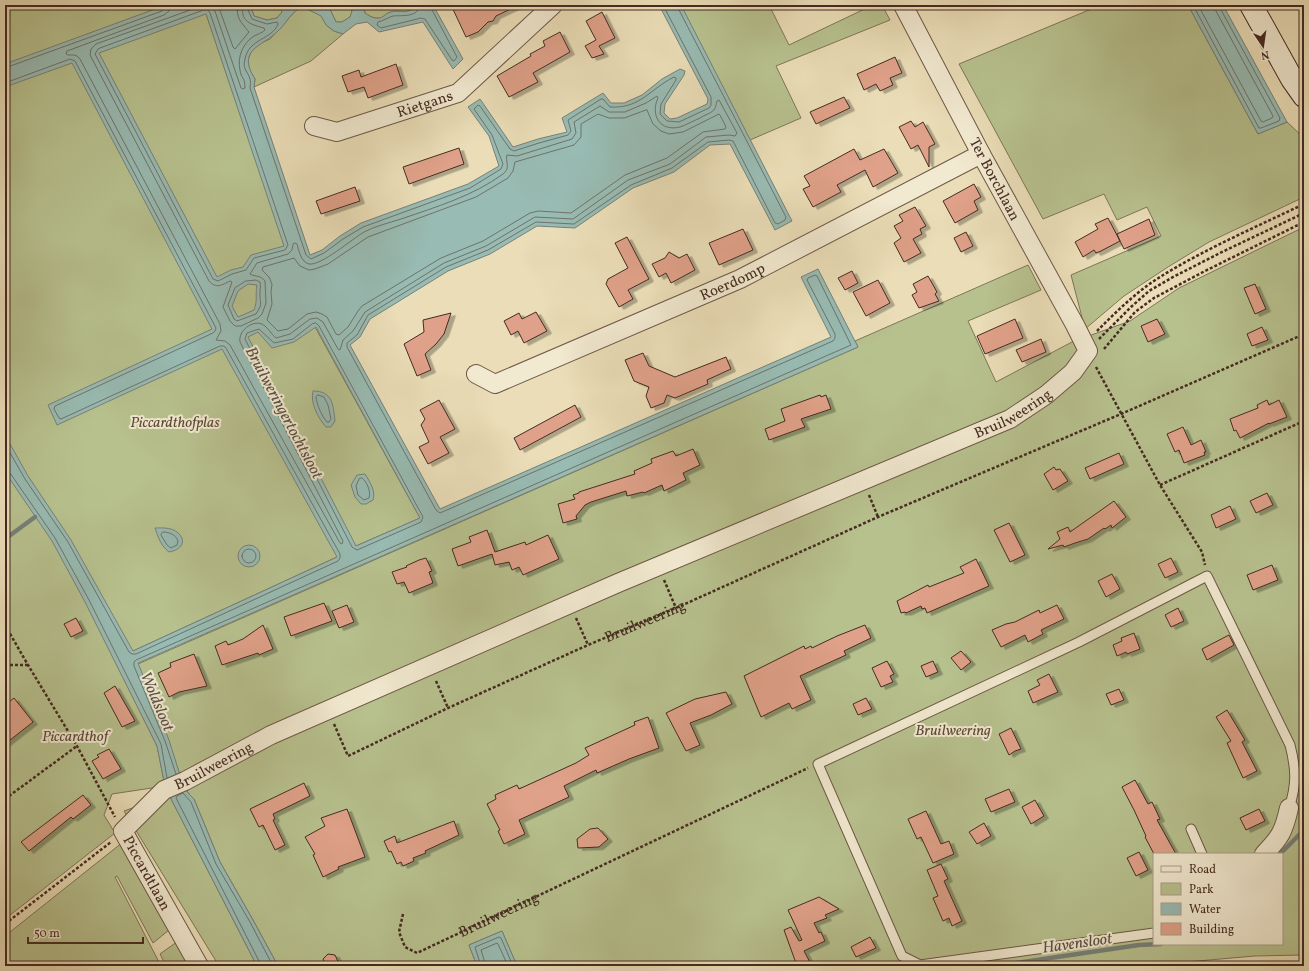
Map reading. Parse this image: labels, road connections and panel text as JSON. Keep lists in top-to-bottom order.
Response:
{
  "streets": {
    "street": [
      "Rietgans",
      "Ter Borchlaan",
      "Roerdomp",
      "Bruilweering",
      "Piccardtlaan"
    ]
  },
  "crossings": [
    ["Ter Borchlaan", "Roerdomp"],
    ["Ter Borchlaan", "Bruilweering"],
    ["Bruilweering", "Piccardtlaan"]
  ],
  "water": ["Bruilweringertochtsloot", "Woldsloot", "Havensloot"],
  "parks": ["Piccardthofplas", "Bruilweering", "Piccardthof"],
  "legend": [
    "Road",
    "Park",
    "Water",
    "Building"
  ],
  "scale_bar": "50 m",
  "north": "bottom"
}
